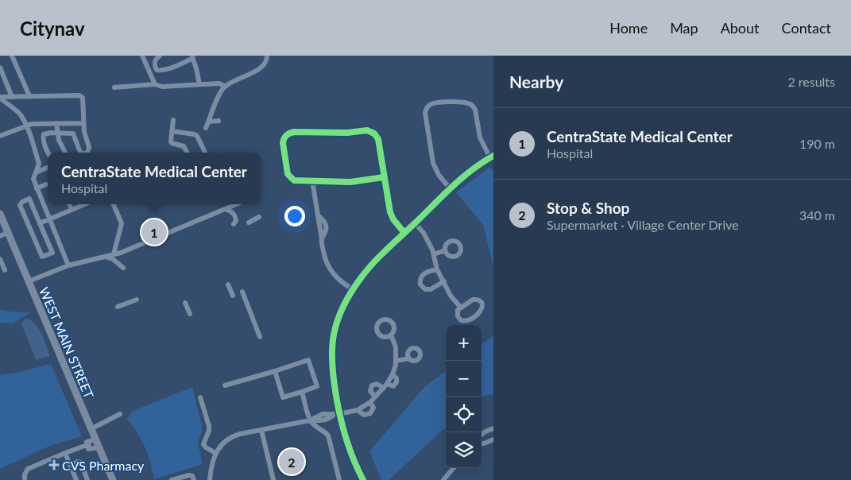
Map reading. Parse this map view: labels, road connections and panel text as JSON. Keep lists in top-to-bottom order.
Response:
{
  "streets": {
    "main road": ["WEST MAIN STREET"]
  },
  "places": {
    "health": ["CVS Pharmacy"]
  },
  "page": {
    "header": "Citynav",
    "nav": [
      "Home",
      "Map",
      "About",
      "Contact"
    ],
    "heading": ["Nearby", "2 results"],
    "list": [
      {
        "mark": "1",
        "name": "CentraState Medical Center",
        "note": "Hospital",
        "value": "190 m"
      },
      {
        "mark": "2",
        "name": "Stop & Shop",
        "note": "Supermarket · Village Center Drive",
        "value": "340 m"
      }
    ],
    "popup": ["CentraState Medical Center", "Hospital"],
    "pins": ["1", "2"],
    "map_buttons": ["+", "−"]
  }
}
